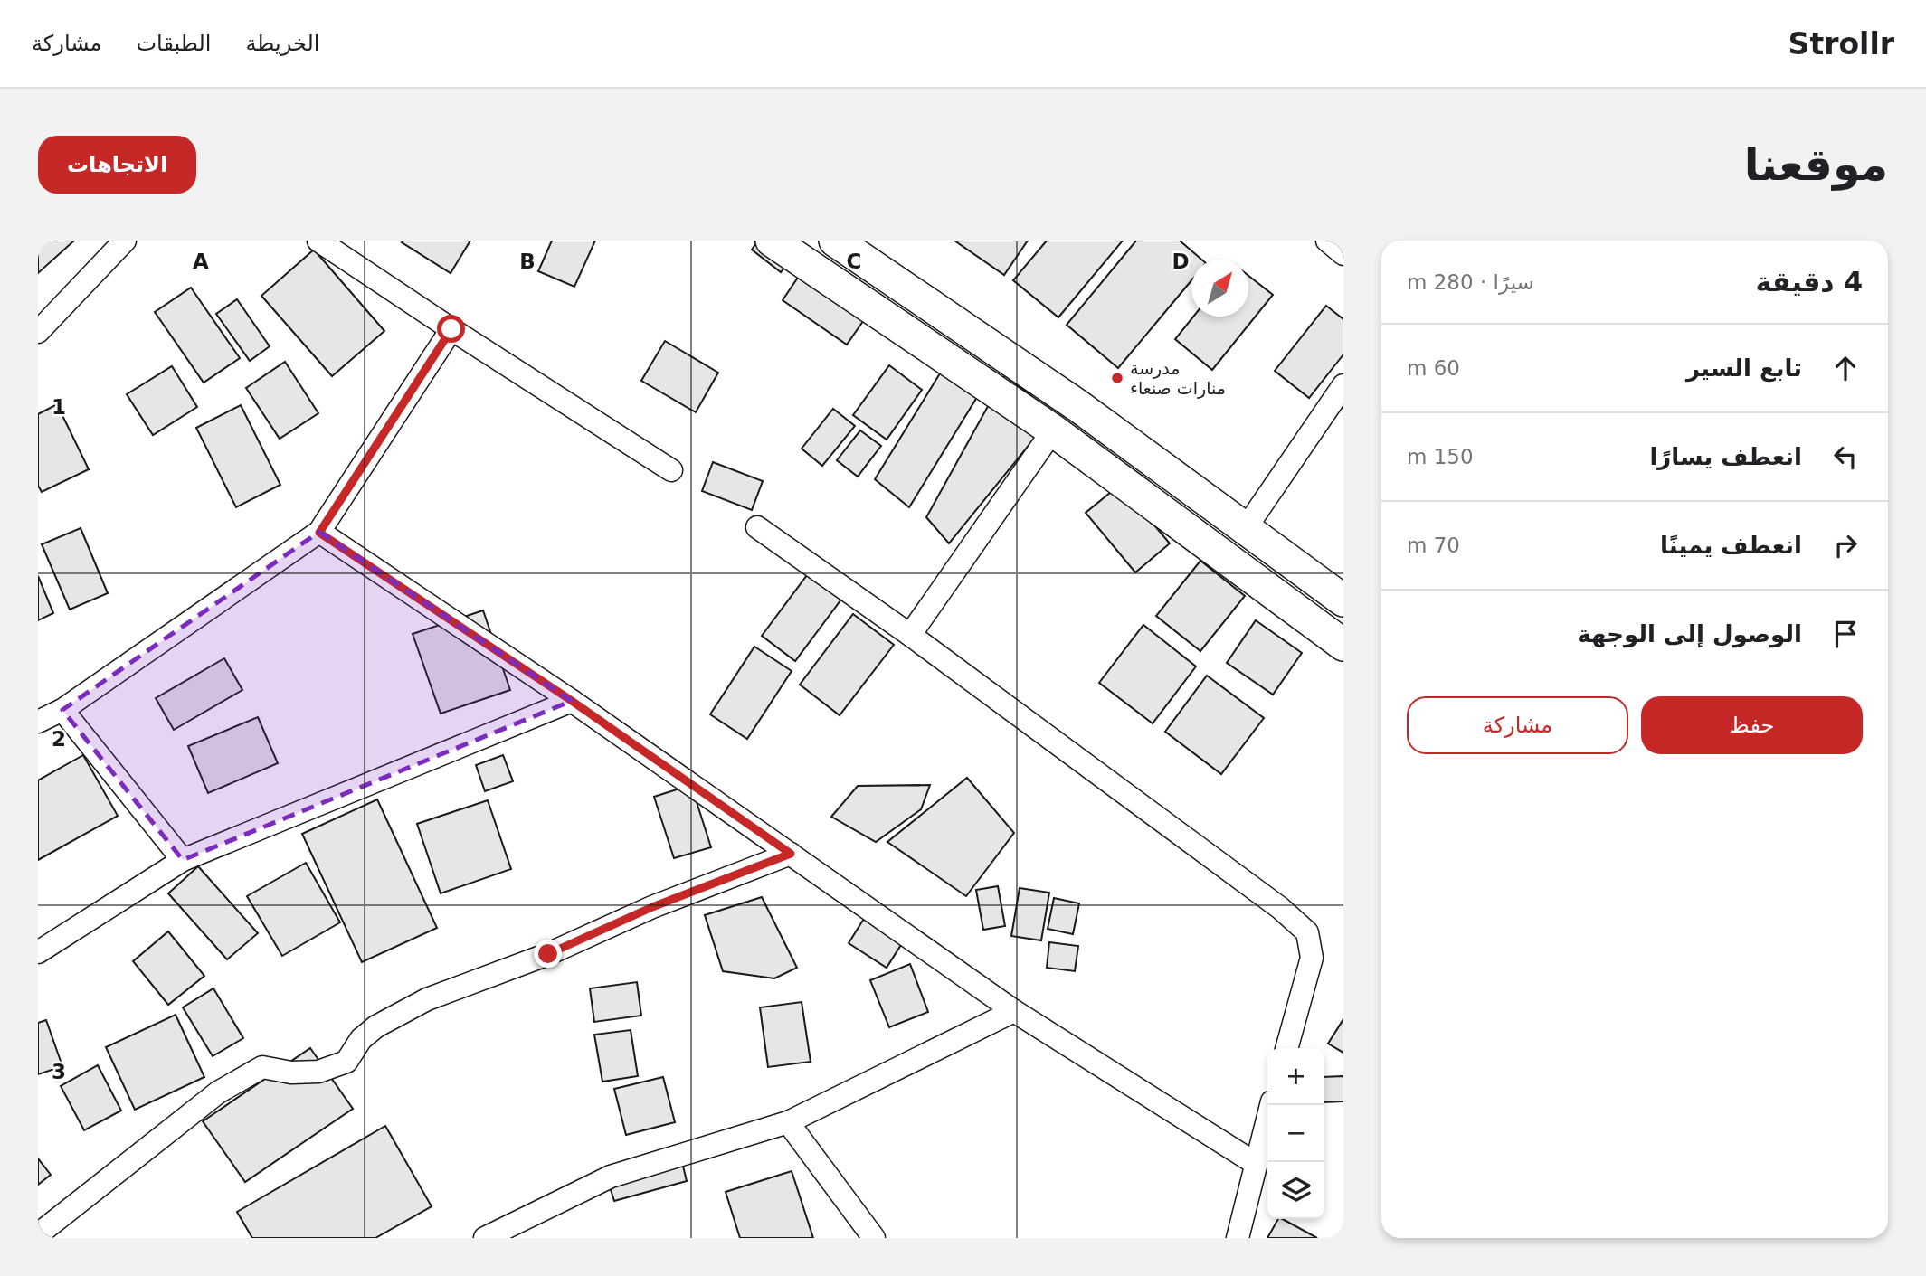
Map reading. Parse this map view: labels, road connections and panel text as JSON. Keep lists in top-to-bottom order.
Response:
{
  "places": ["مدرسة منارات صنعاء"],
  "north": "top right",
  "page": {
    "header": "Strollr",
    "nav": ["الخريطة", "الطبقات", "مشاركة"],
    "buttons": [
      "الاتجاهات",
      ["حفظ", "مشاركة"]
    ],
    "title": "موقعنا",
    "heading": ["4 دقيقة", "سيرًا · 280 m"],
    "list": [
      ["تابع السير", "60 m"],
      ["انعطف يسارًا", "150 m"],
      ["انعطف يمينًا", "70 m"],
      "الوصول إلى الوجهة"
    ],
    "map_buttons": ["+", "−"]
  },
  "grid": {
    "columns": [
      "A",
      "B",
      "C",
      "D"
    ],
    "rows": ["1", "2", "3"]
  }
}
